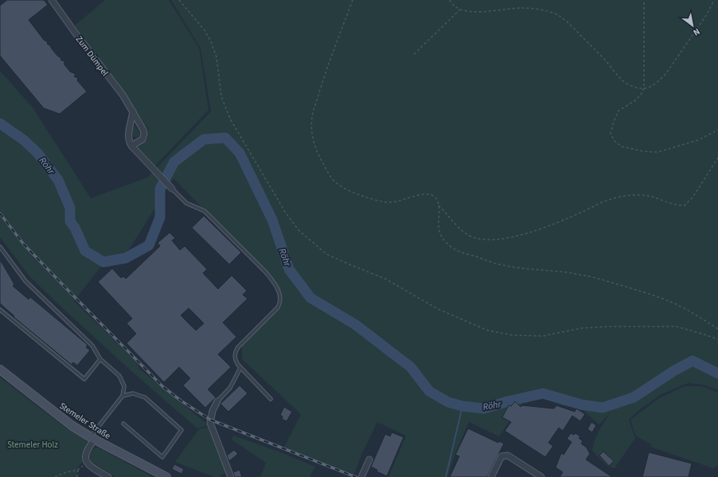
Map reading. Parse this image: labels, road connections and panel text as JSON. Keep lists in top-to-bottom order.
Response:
{
  "streets": {
    "main road": ["Stemeler Straße"],
    "street": ["Zum Dümpel"]
  },
  "water": ["Röhr"],
  "parks": ["Stemeler Holz"],
  "north": "bottom right"
}
